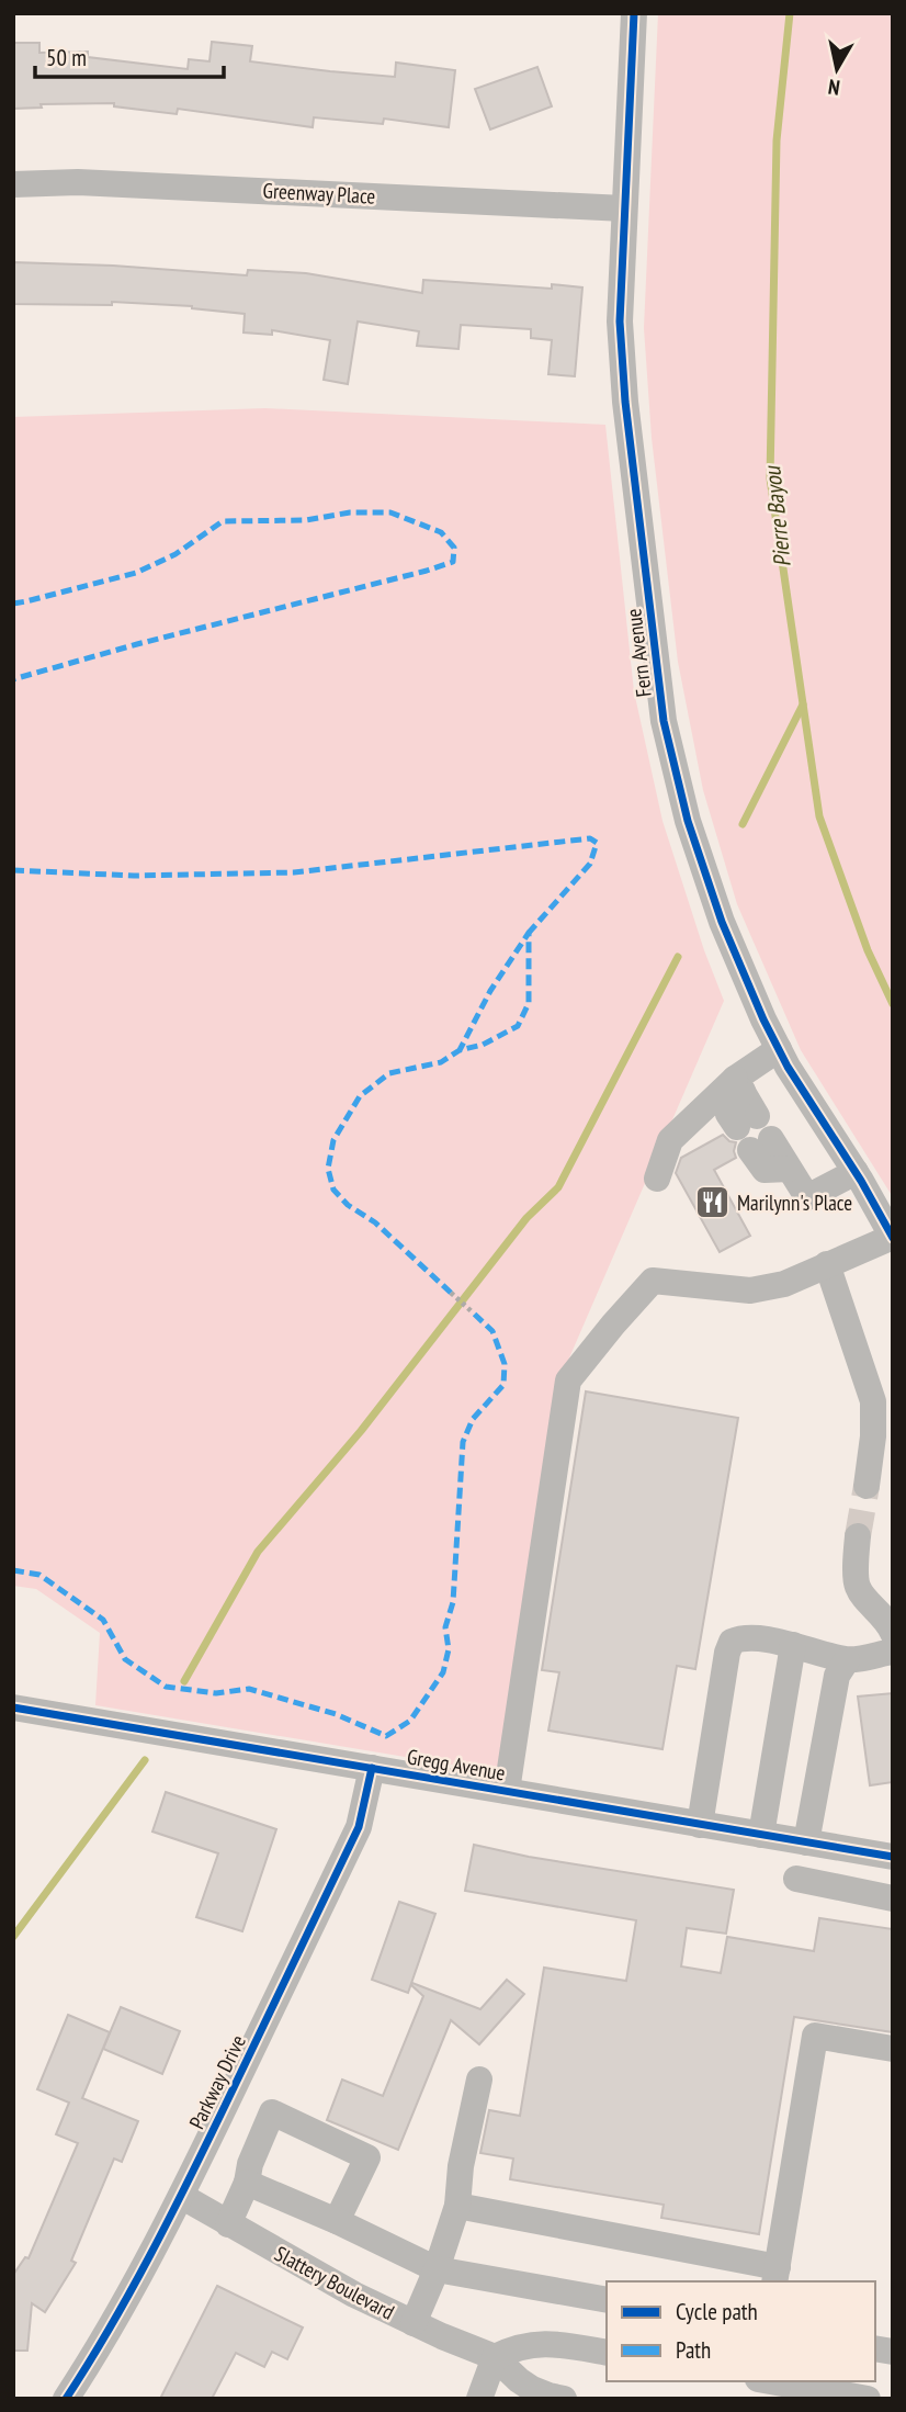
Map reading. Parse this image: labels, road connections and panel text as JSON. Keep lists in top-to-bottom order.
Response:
{
  "streets": {
    "street": [
      "Greenway Place",
      "Fern Avenue",
      "Gregg Avenue",
      "Parkway Drive",
      "Slattery Boulevard"
    ]
  },
  "crossings": [
    ["Greenway Place", "Fern Avenue"],
    ["Gregg Avenue", "Parkway Drive"],
    ["Parkway Drive", "Slattery Boulevard"]
  ],
  "water": ["Pierre Bayou"],
  "places": {
    "restaurant": ["Marilynn's Place"]
  },
  "legend": ["Cycle path", "Path"],
  "scale_bar": "50 m",
  "north": "bottom"
}
